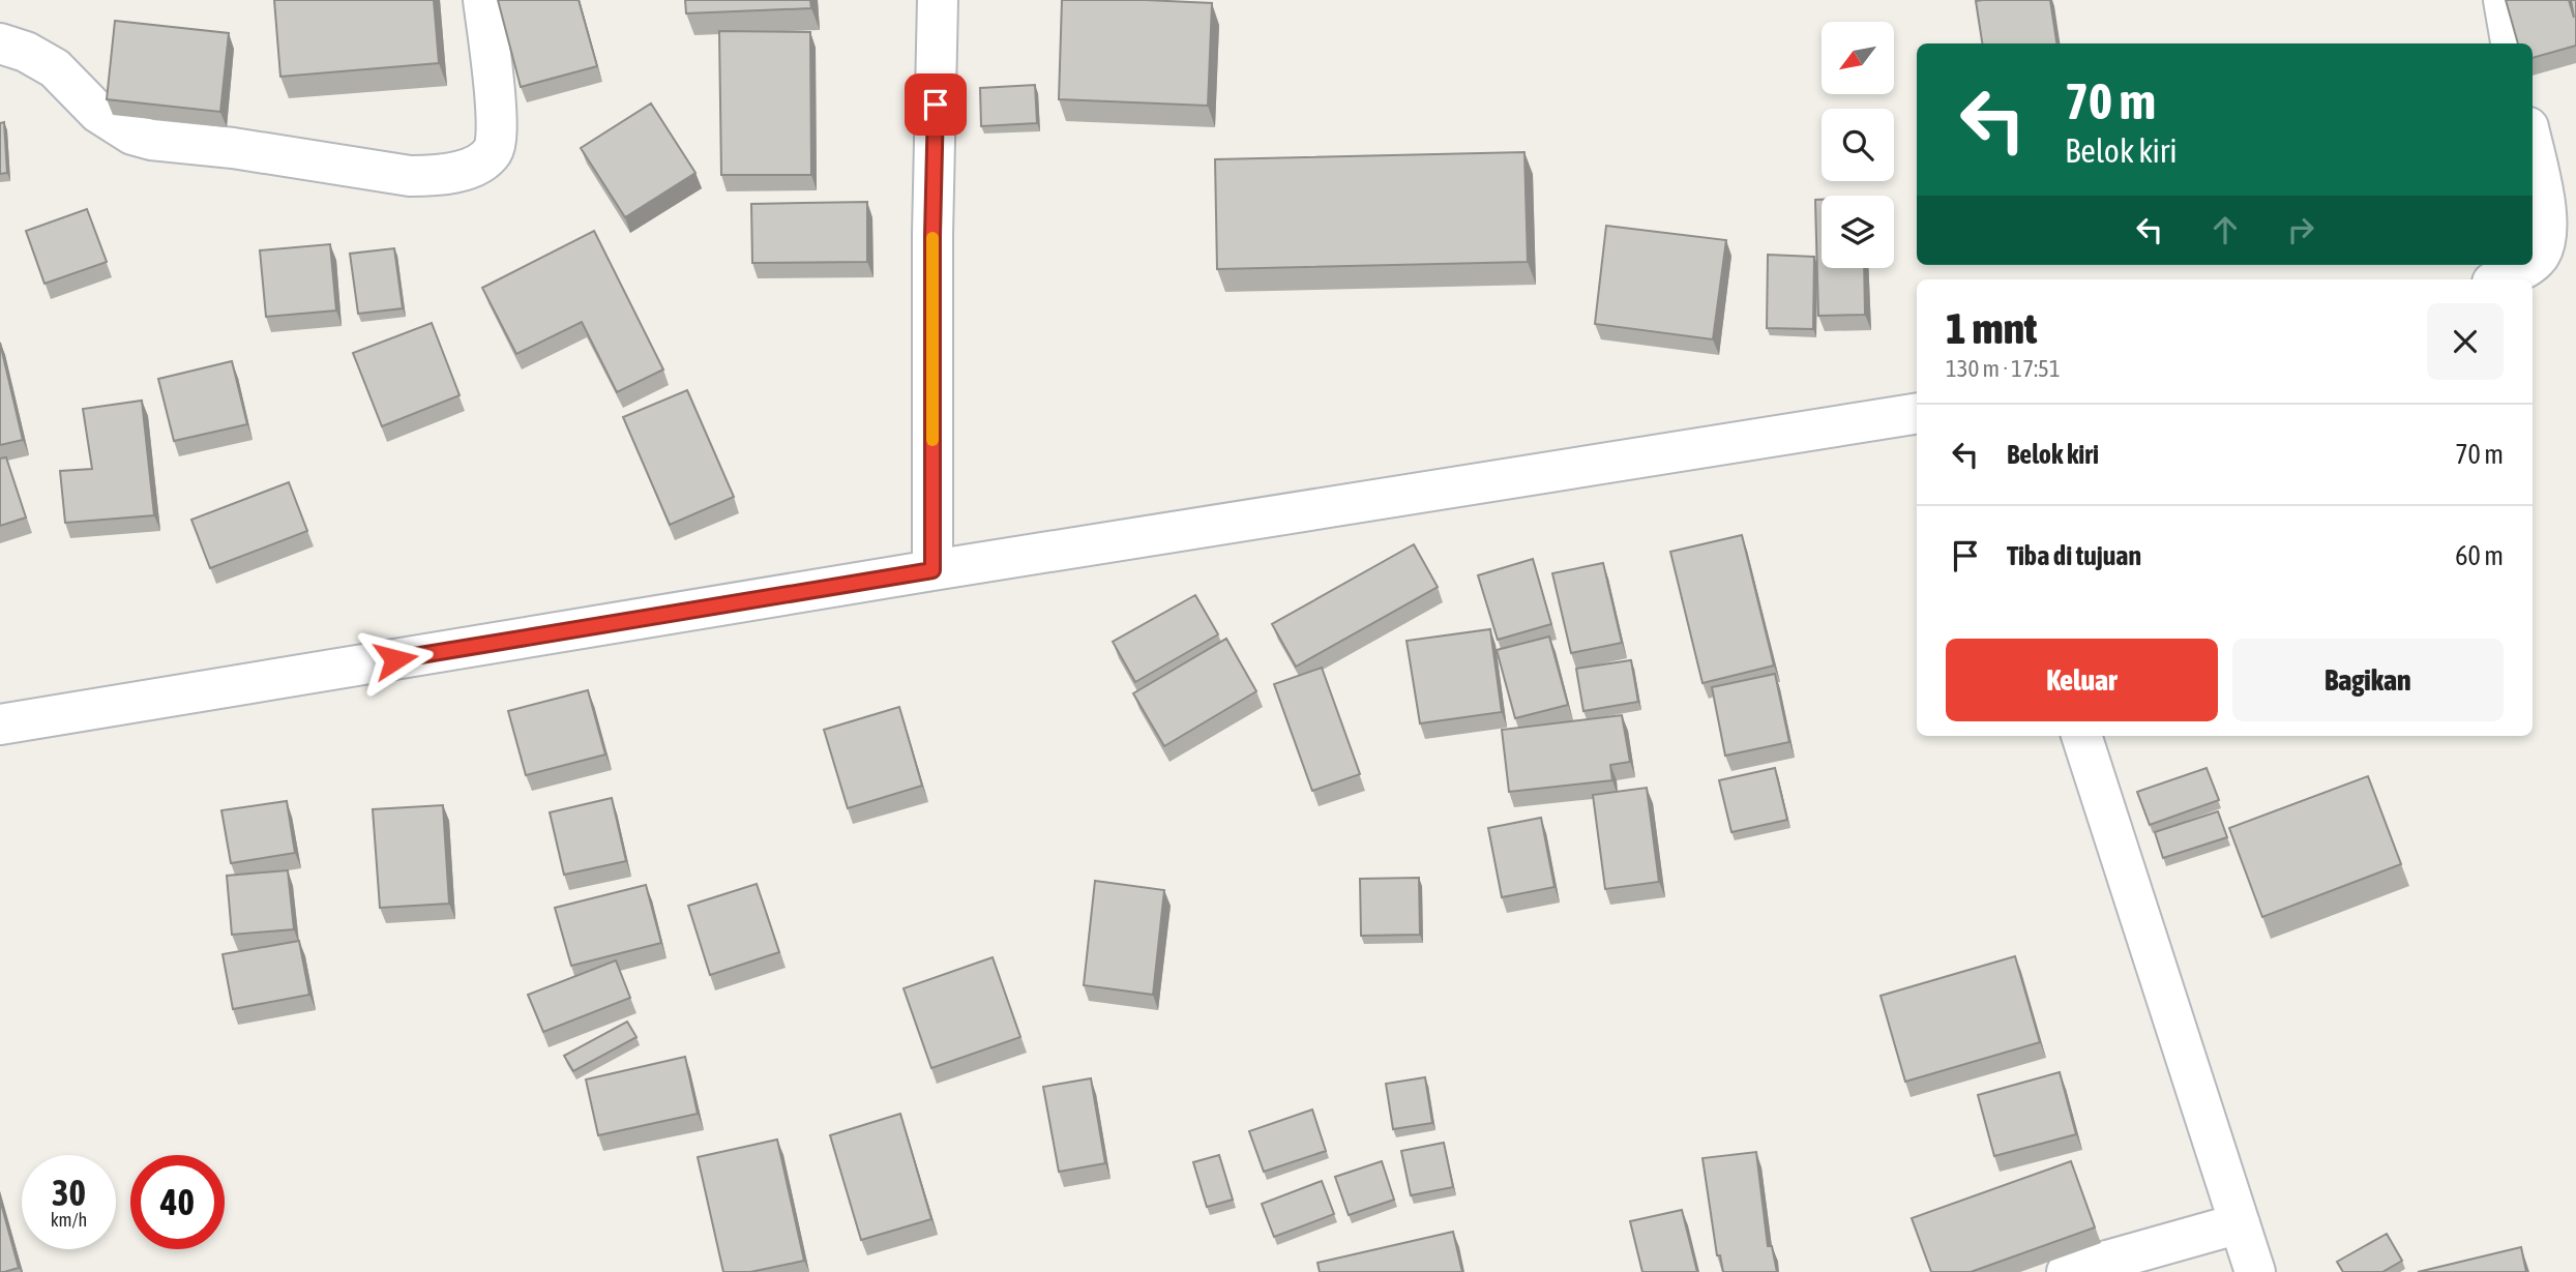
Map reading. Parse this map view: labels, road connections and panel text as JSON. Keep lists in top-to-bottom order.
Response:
{
  "north": "bottom left",
  "page": {
    "turn": ["70 m", "Belok kiri"],
    "heading": ["1 mnt", "130 m · 17:51"],
    "list": [
      {
        "name": "Belok kiri",
        "value": "70 m"
      },
      {
        "name": "Tiba di tujuan",
        "value": "60 m"
      }
    ],
    "buttons": ["Keluar", "Bagikan"],
    "speed": "30 km/h",
    "limit": "40"
  }
}
